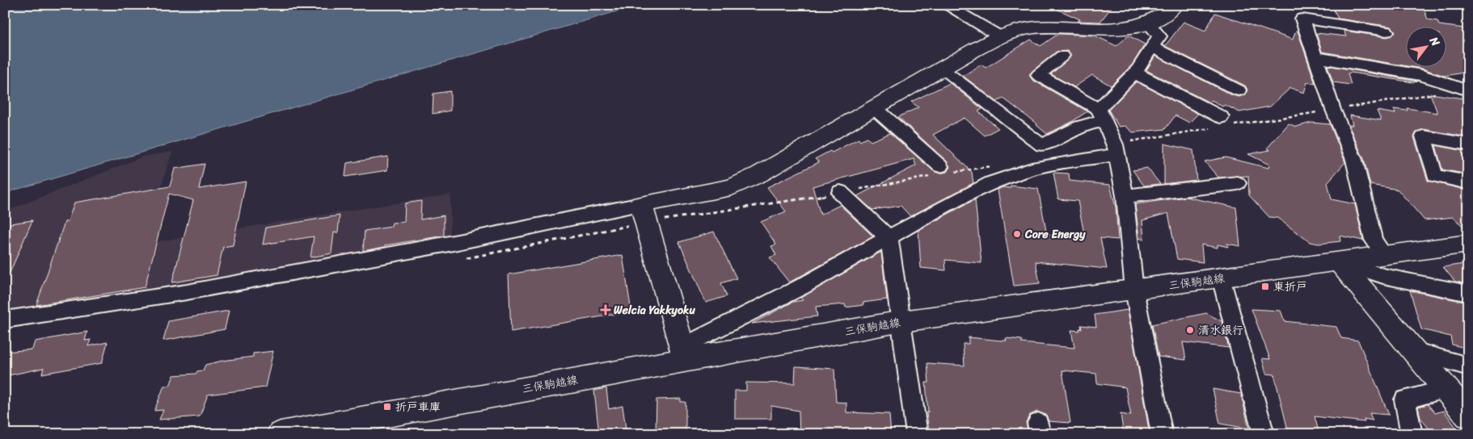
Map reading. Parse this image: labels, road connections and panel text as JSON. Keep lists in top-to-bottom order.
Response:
{
  "streets": {
    "main road": ["三保駒越線"]
  },
  "places": {
    "other": ["Core Energy", "清水銀行"],
    "transit": ["東折戸", "折戸車庫"],
    "health": ["Welcia Yakkyoku"]
  },
  "north": "top right"
}
